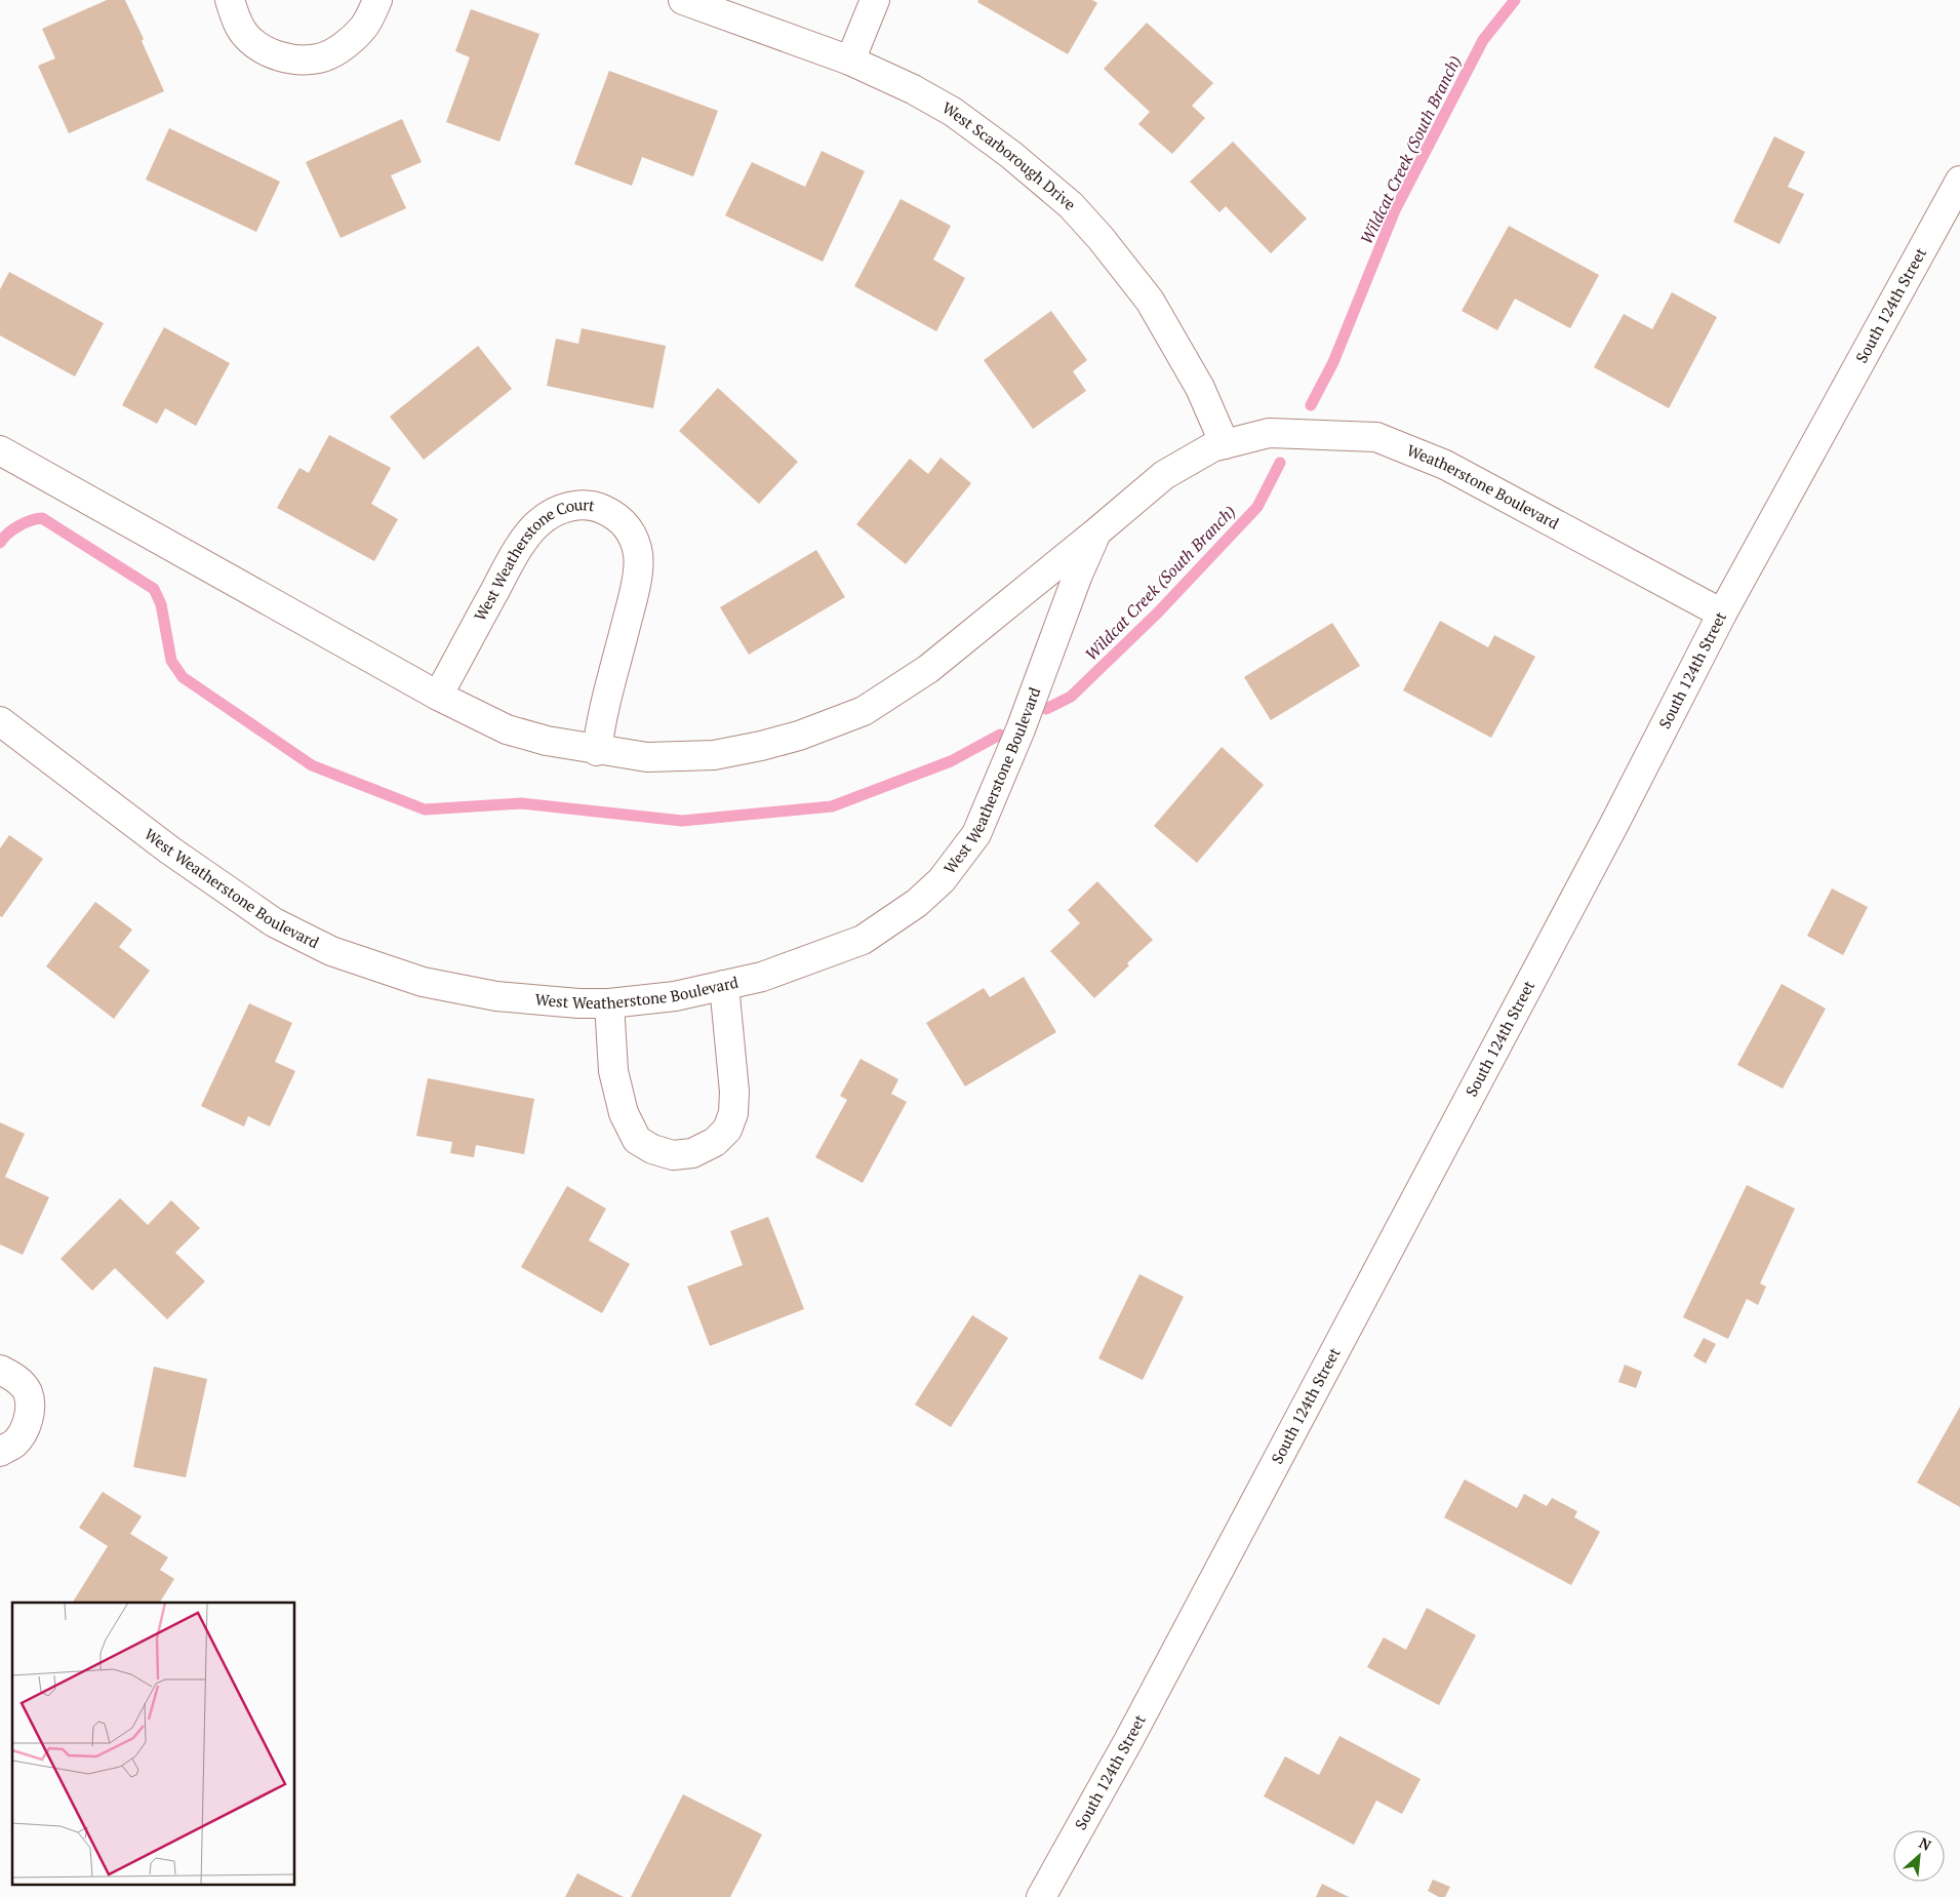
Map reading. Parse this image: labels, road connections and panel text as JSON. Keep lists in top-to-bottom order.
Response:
{
  "streets": {
    "street": [
      "West Scarborough Drive",
      "South 124th Street",
      "Weatherstone Boulevard",
      "West Weatherstone Court",
      "West Weatherstone Boulevard"
    ]
  },
  "crossings": [
    ["West Scarborough Drive", "Weatherstone Boulevard"],
    ["West Scarborough Drive", "West Weatherstone Boulevard"],
    ["South 124th Street", "Weatherstone Boulevard"],
    ["Weatherstone Boulevard", "West Weatherstone Boulevard"],
    ["West Weatherstone Court", "West Weatherstone Boulevard"]
  ],
  "water": ["Wildcat Creek (South Branch)"],
  "north": "top right"
}
